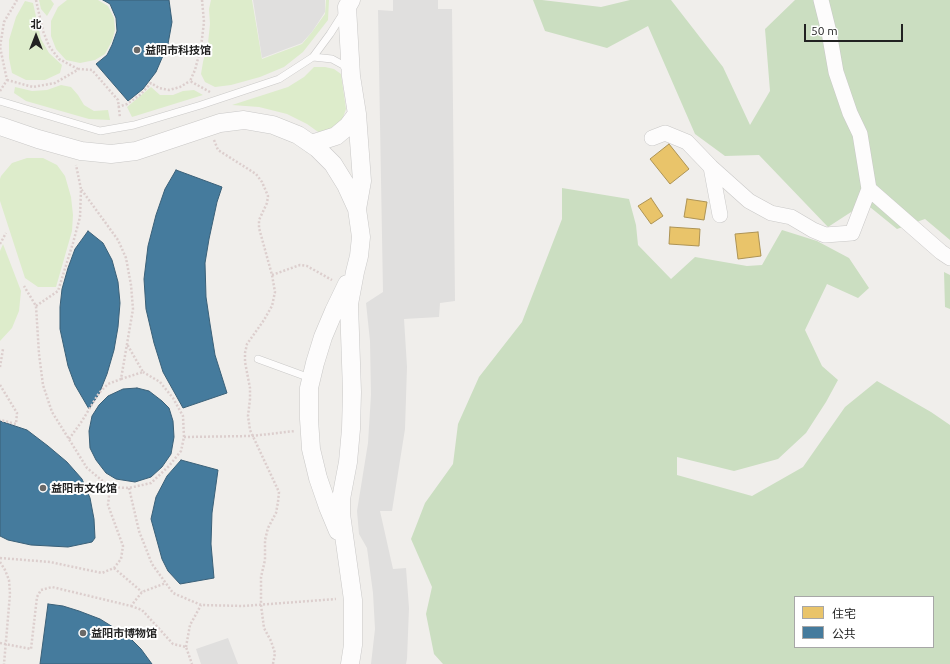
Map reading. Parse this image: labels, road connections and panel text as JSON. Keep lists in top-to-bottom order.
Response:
{
  "places": ["益阳市科技馆", "益阳市文化馆", "益阳市博物馆"],
  "legend": ["住宅", "公共"],
  "scale_bar": "50 m",
  "north": "top"
}
